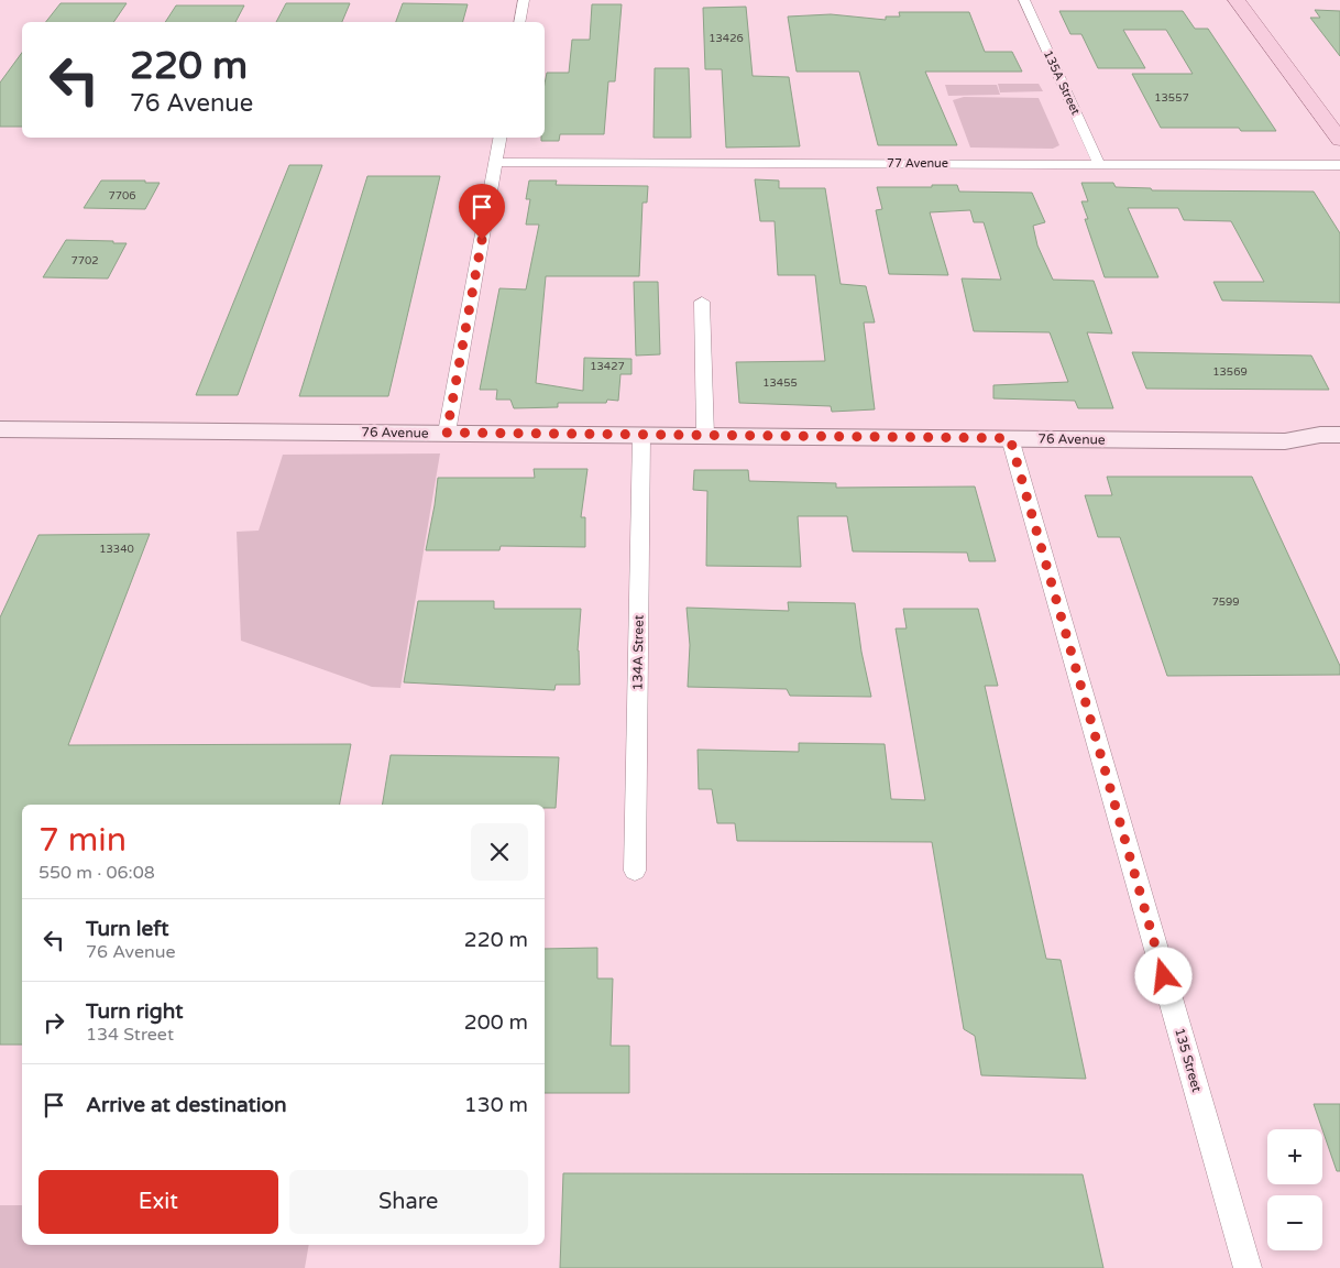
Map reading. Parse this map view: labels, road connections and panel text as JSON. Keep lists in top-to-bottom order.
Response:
{
  "streets": {
    "main road": ["76 Avenue"],
    "street": [
      "135A Street",
      "77 Avenue",
      "134A Street",
      "135 Street"
    ]
  },
  "crossings": [
    ["135A Street", "77 Avenue"],
    ["76 Avenue", "134A Street"],
    ["76 Avenue", "135 Street"]
  ],
  "house_numbers": [
    "13426",
    "13557",
    "7706",
    "7702",
    "13427",
    "13569",
    "13455",
    "13340",
    "7599"
  ],
  "page": {
    "turn": ["220 m", "76 Avenue"],
    "heading": ["7 min", "550 m · 06:08"],
    "list": [
      {
        "name": "Turn left",
        "note": "76 Avenue",
        "value": "220 m"
      },
      {
        "name": "Turn right",
        "note": "134 Street",
        "value": "200 m"
      },
      {
        "name": "Arrive at destination",
        "value": "130 m"
      }
    ],
    "map_buttons": ["+", "−"],
    "buttons": ["Exit", "Share"]
  }
}
